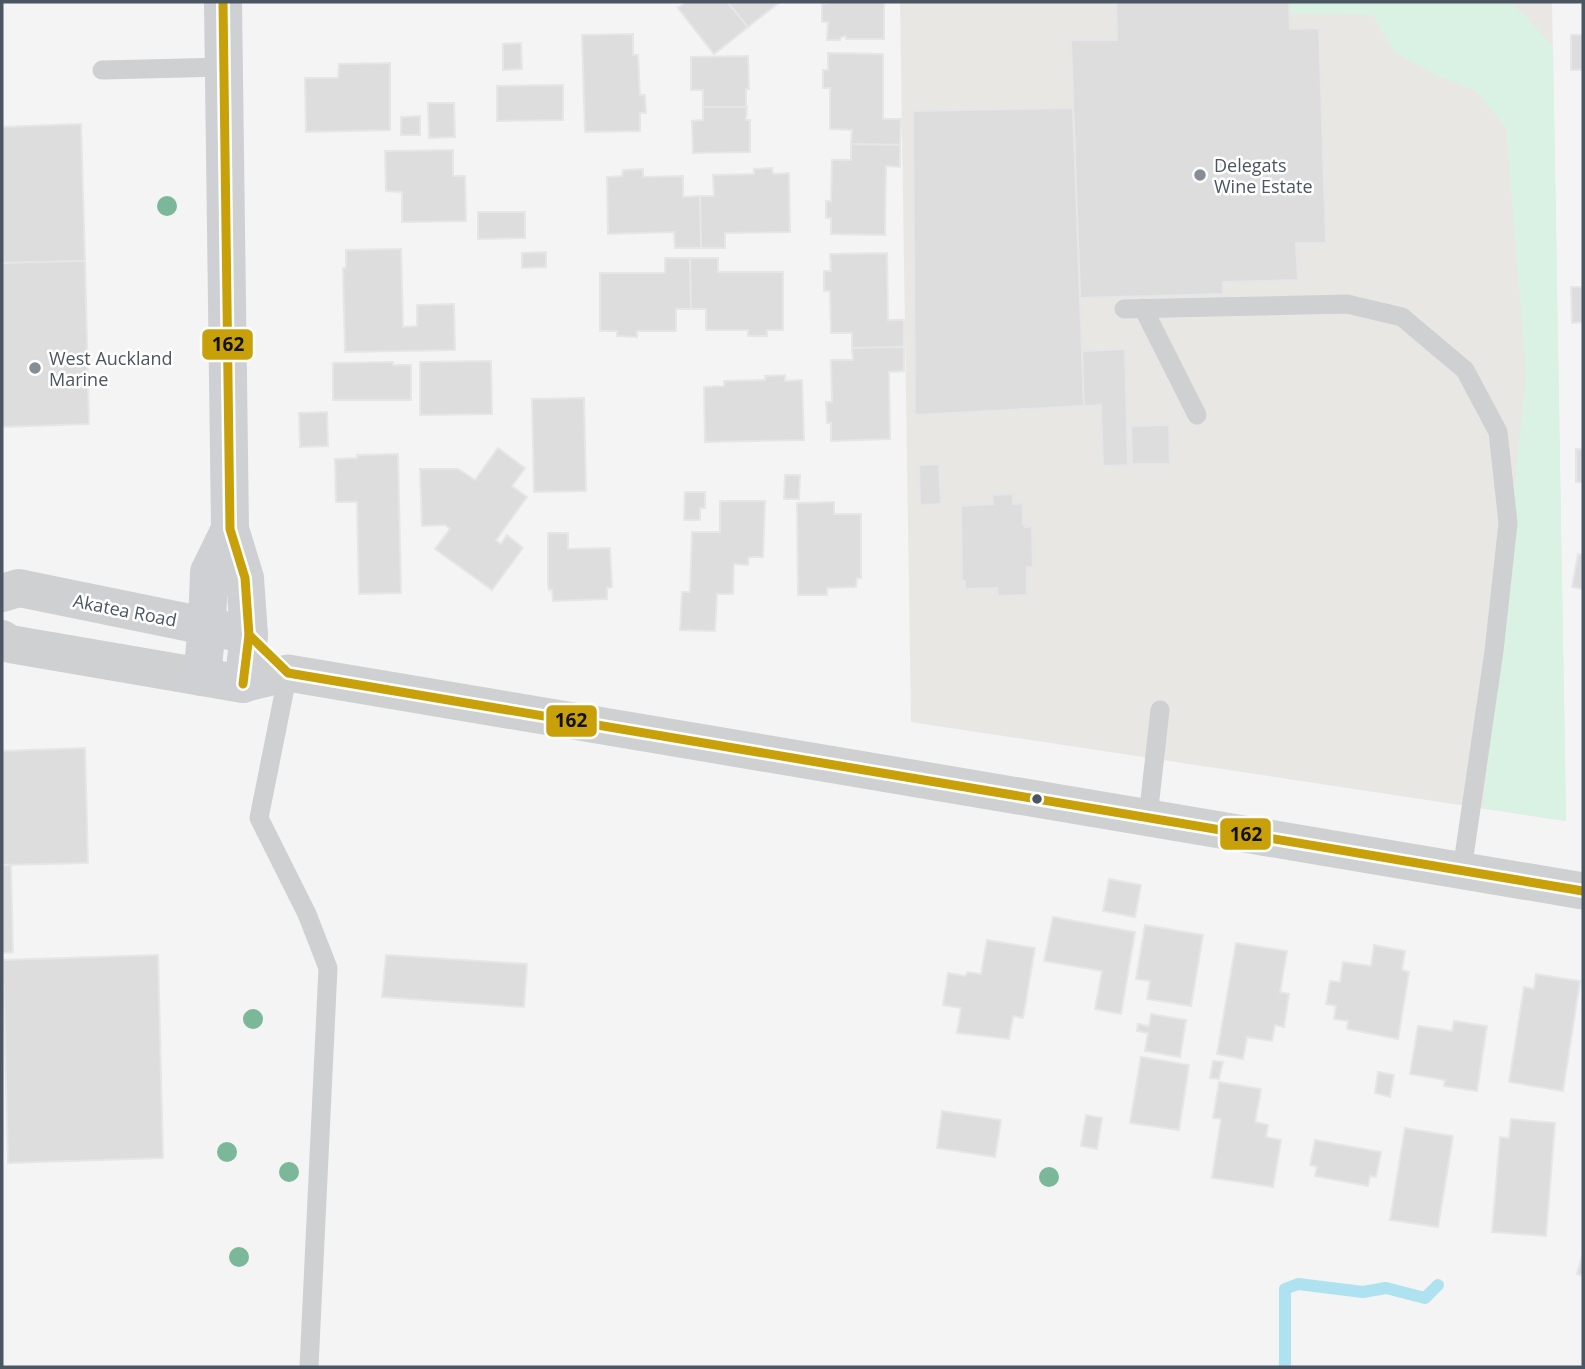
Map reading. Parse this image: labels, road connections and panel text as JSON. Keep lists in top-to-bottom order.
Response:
{
  "streets": {
    "street": ["Akatea Road"]
  },
  "places": ["Delegats Wine Estate", "West Auckland Marine"],
  "lines": ["transit line 162"]
}
